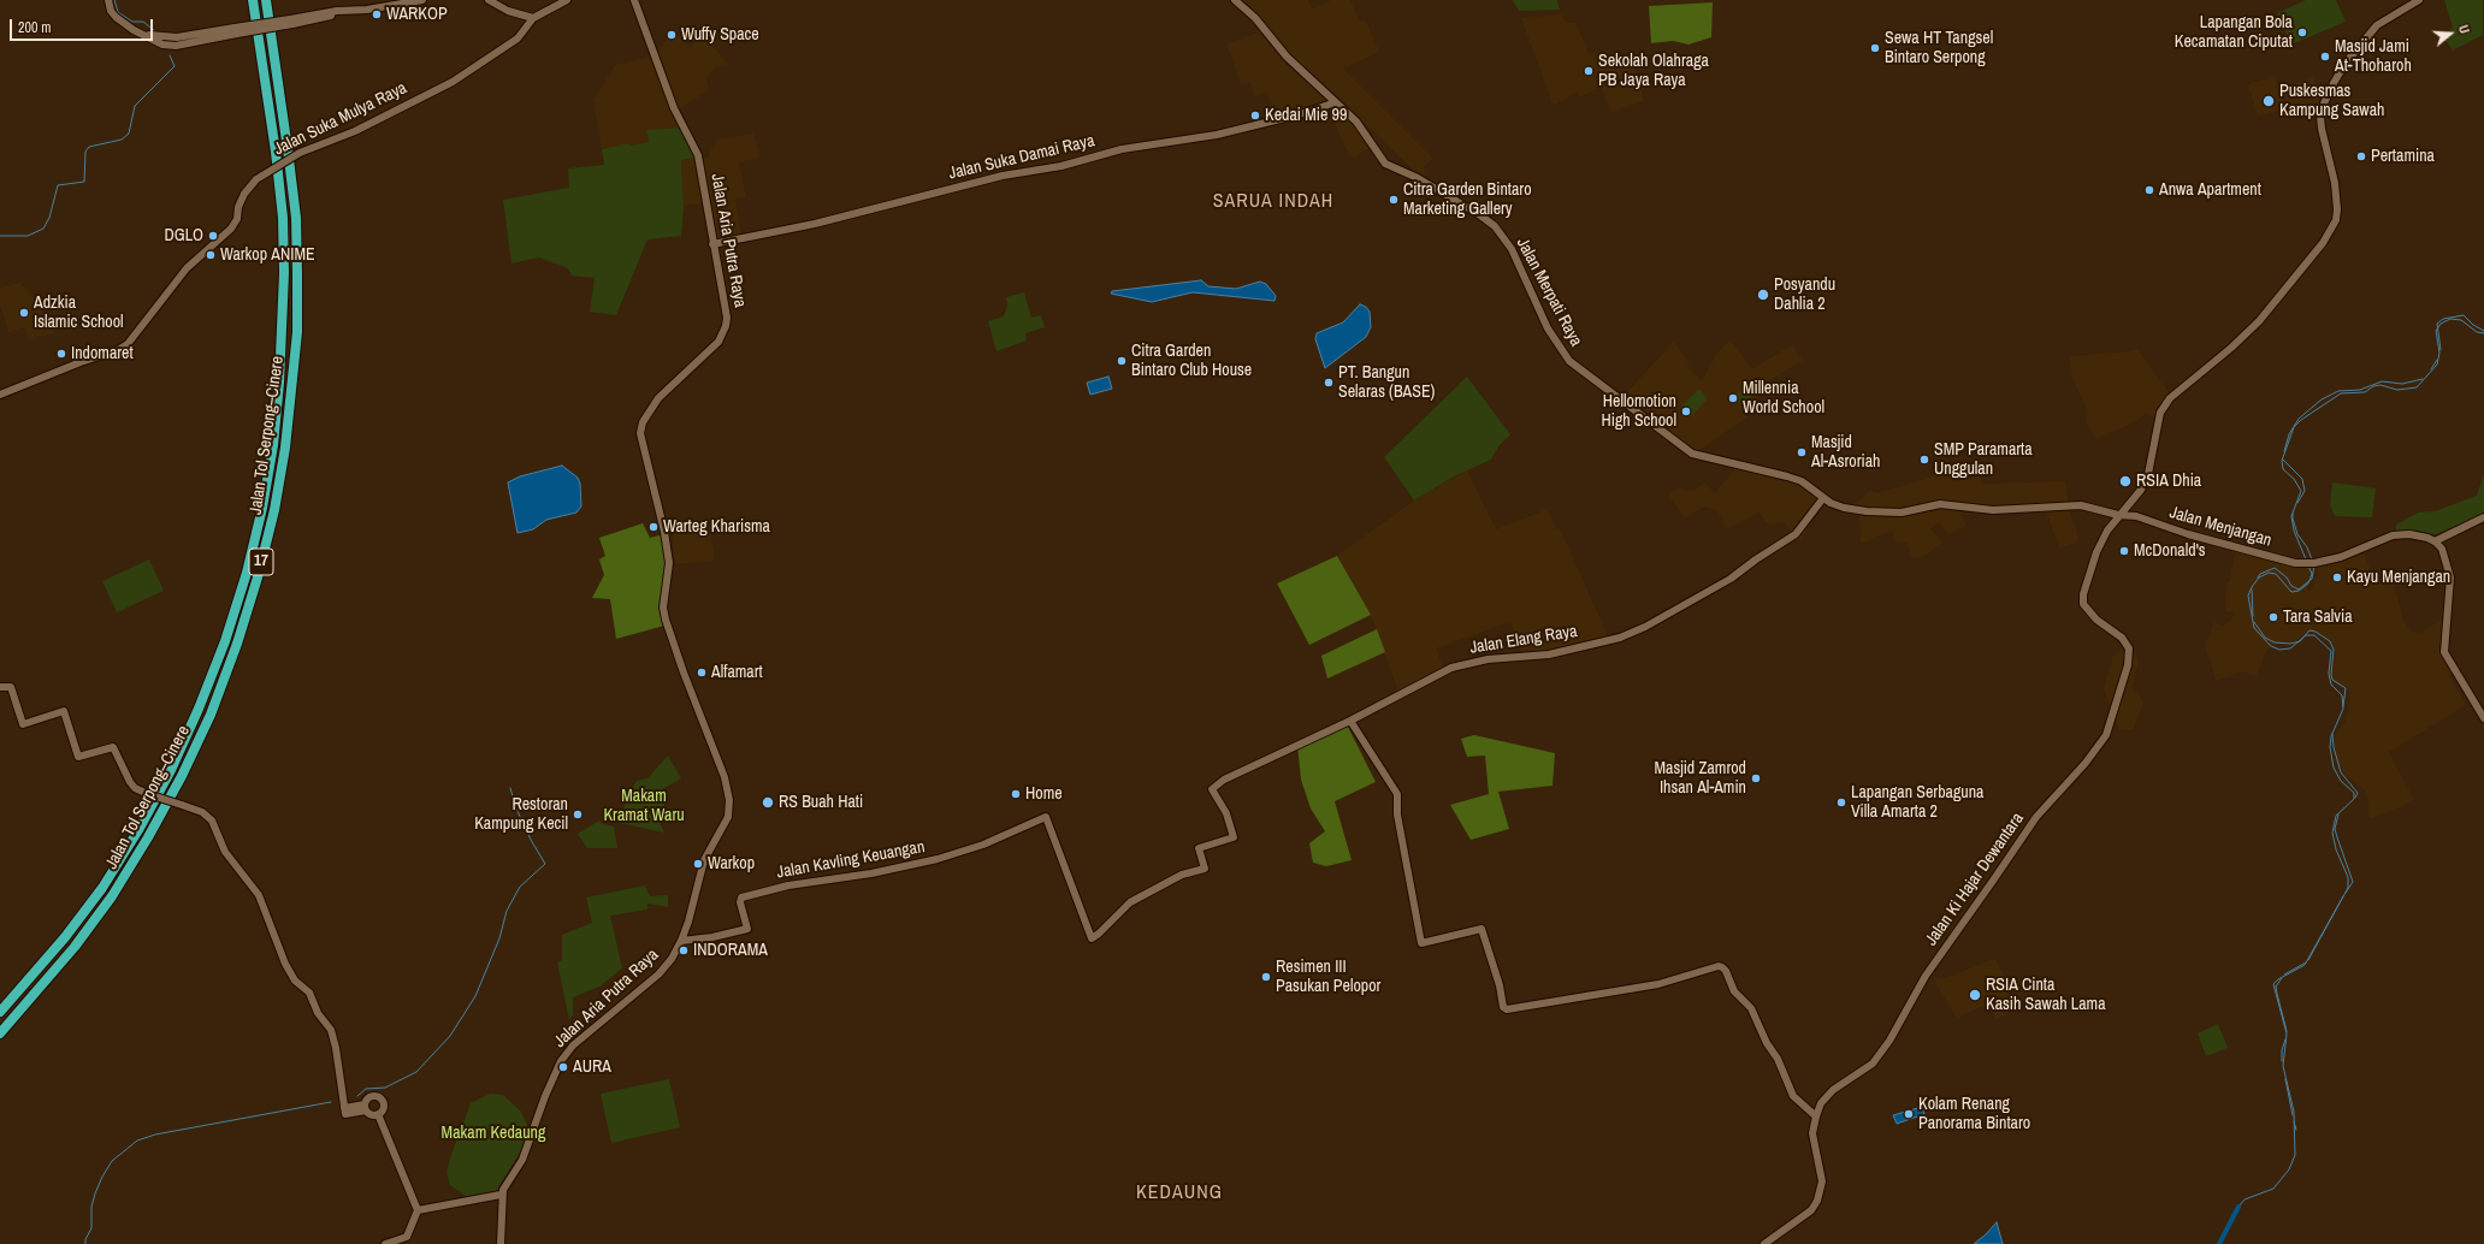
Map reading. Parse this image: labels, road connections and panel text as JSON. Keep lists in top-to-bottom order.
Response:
{
  "streets": {
    "highway": ["Jalan Tol Serpong–Cinere", "17"],
    "main road": [
      "Jalan Suka Mulya Raya",
      "Jalan Suka Damai Raya",
      "Jalan Aria Putra Raya",
      "Jalan Merpati Raya",
      "Jalan Menjangan",
      "Jalan Elang Raya",
      "Jalan Kavling Keuangan",
      "Jalan Ki Hajar Dewantara"
    ]
  },
  "crossings": [
    ["Jalan Suka Damai Raya", "Jalan Aria Putra Raya"],
    ["Jalan Suka Damai Raya", "Jalan Merpati Raya"],
    ["Jalan Aria Putra Raya", "Jalan Kavling Keuangan"],
    ["Jalan Merpati Raya", "Jalan Menjangan"],
    ["Jalan Merpati Raya", "Jalan Elang Raya"],
    ["Jalan Merpati Raya", "Jalan Ki Hajar Dewantara"],
    ["Jalan Menjangan", "Jalan Ki Hajar Dewantara"],
    ["Jalan Elang Raya", "Jalan Kavling Keuangan"]
  ],
  "districts": ["SARUA INDAH", "KEDAUNG"],
  "parks": ["Makam Kramat Waru", "Makam Kedaung"],
  "places": [
    "WARKOP",
    "Lapangan Bola Kecamatan Ciputat",
    "Wuffy Space",
    "Sewa HT Tangsel Bintaro Serpong",
    "Masjid Jami At-Thoharoh",
    "Sekolah Olahraga PB Jaya Raya",
    "Puskesmas Kampung Sawah",
    "Kedai Mie 99",
    "Pertamina",
    "Anwa Apartment",
    "Citra Garden Bintaro Marketing Gallery",
    "DGLO",
    "Warkop ANIME",
    "Posyandu Dahlia 2",
    "Adzkia Islamic School",
    "Indomaret",
    "Citra Garden Bintaro Club House",
    "PT. Bangun Selaras (BASE)",
    "Millennia World School",
    "Hellomotion High School",
    "Masjid Al-Asroriah",
    "SMP Paramarta Unggulan",
    "RSIA Dhia",
    "Warteg Kharisma",
    "McDonald's",
    "Kayu Menjangan",
    "Tara Salvia",
    "Alfamart",
    "Masjid Zamrod Ihsan Al-Amin",
    "Home",
    "RS Buah Hati",
    "Lapangan Serbaguna Villa Amarta 2",
    "Restoran Kampung Kecil",
    "Warkop",
    "INDORAMA",
    "Resimen III Pasukan Pelopor",
    "RSIA Cinta Kasih Sawah Lama",
    "AURA",
    "Kolam Renang Panorama Bintaro"
  ],
  "scale_bar": "200 m",
  "north": "right"
}
